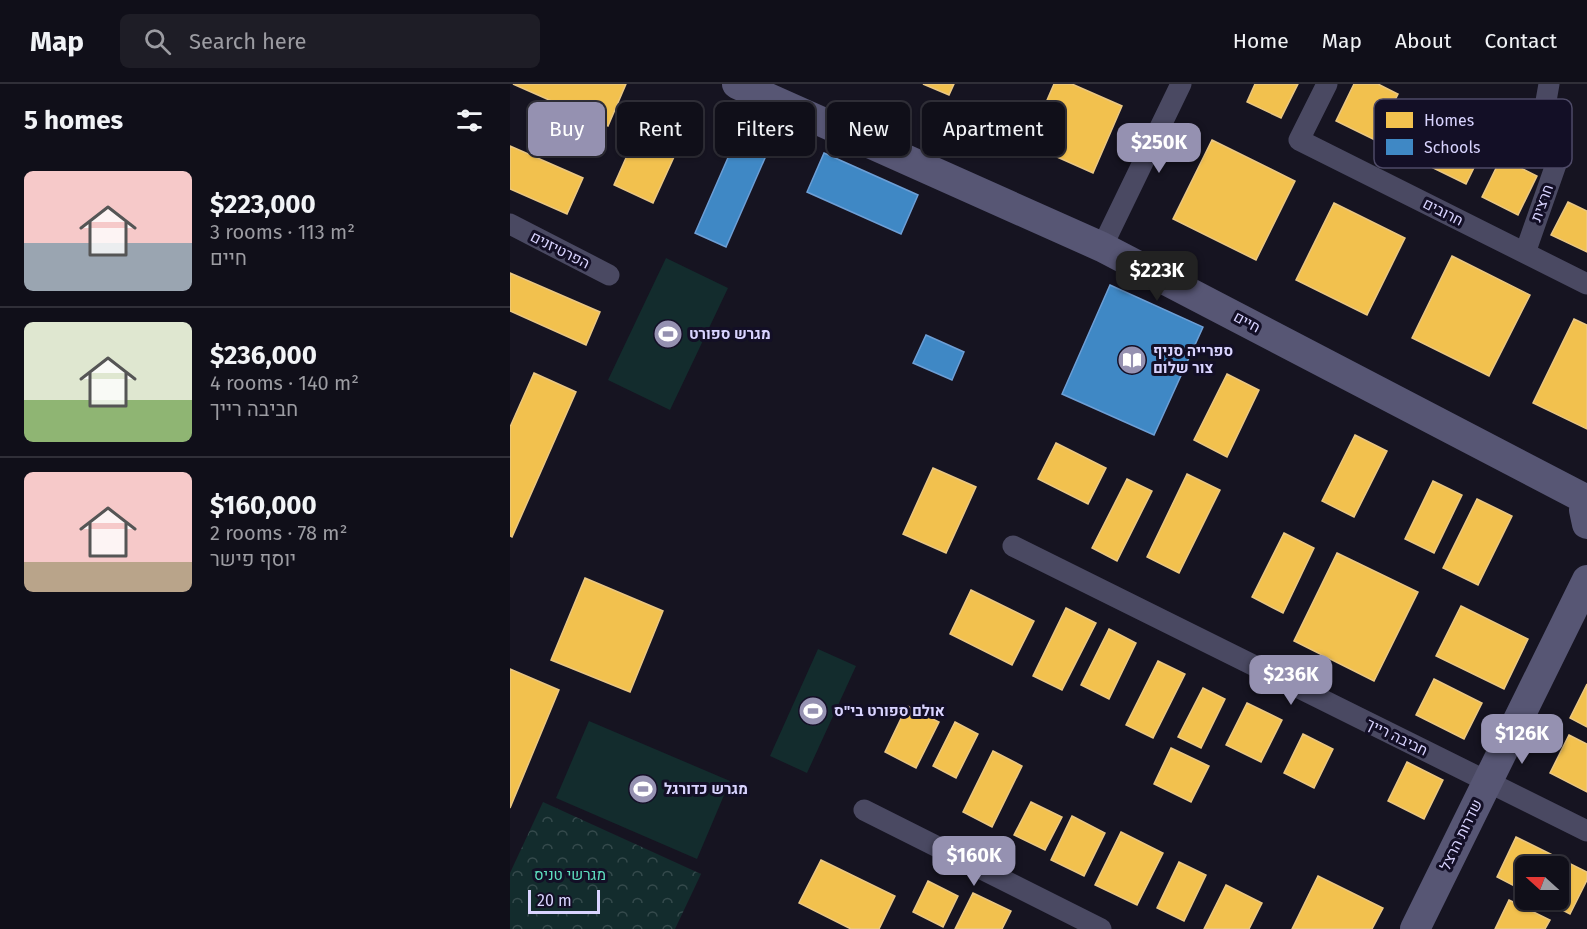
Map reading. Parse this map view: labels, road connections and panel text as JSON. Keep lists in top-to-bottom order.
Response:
{
  "streets": {
    "street": [
      "חרצית",
      "חרובים",
      "הפרטיזנים",
      "חיים",
      "חביבה רייך",
      "שדרות הרצל"
    ]
  },
  "crossings": [
    ["חרצית", "חרובים"],
    ["חביבה רייך", "שדרות הרצל"]
  ],
  "parks": ["מגרשי טניס"],
  "places": {
    "sports": ["מגרש ספורט", "אולם ספורט בי\"ס", "מגרש כדורגל"],
    "library": ["ספרייה סניף צור שלום"]
  },
  "legend": ["Homes", "Schools"],
  "scale_bar": "20 m",
  "north": "left",
  "page": {
    "header": "Map",
    "search": "Search here",
    "nav": [
      "Home",
      "Map",
      "About",
      "Contact"
    ],
    "heading": "5 homes",
    "chip": [
      "Buy",
      "Rent",
      "Filters",
      "New",
      "Apartment"
    ],
    "price": [
      "$250K",
      "$223K",
      "$236K",
      "$126K",
      "$160K"
    ],
    "list": [
      {
        "name": "$223,000",
        "note": "3 rooms · 113 m² · חיים"
      },
      {
        "name": "$236,000",
        "note": "4 rooms · 140 m² · חביבה רייך"
      },
      {
        "name": "$160,000",
        "note": "2 rooms · 78 m² · יוסף פישר"
      }
    ],
    "scale": "20 m"
  }
}
